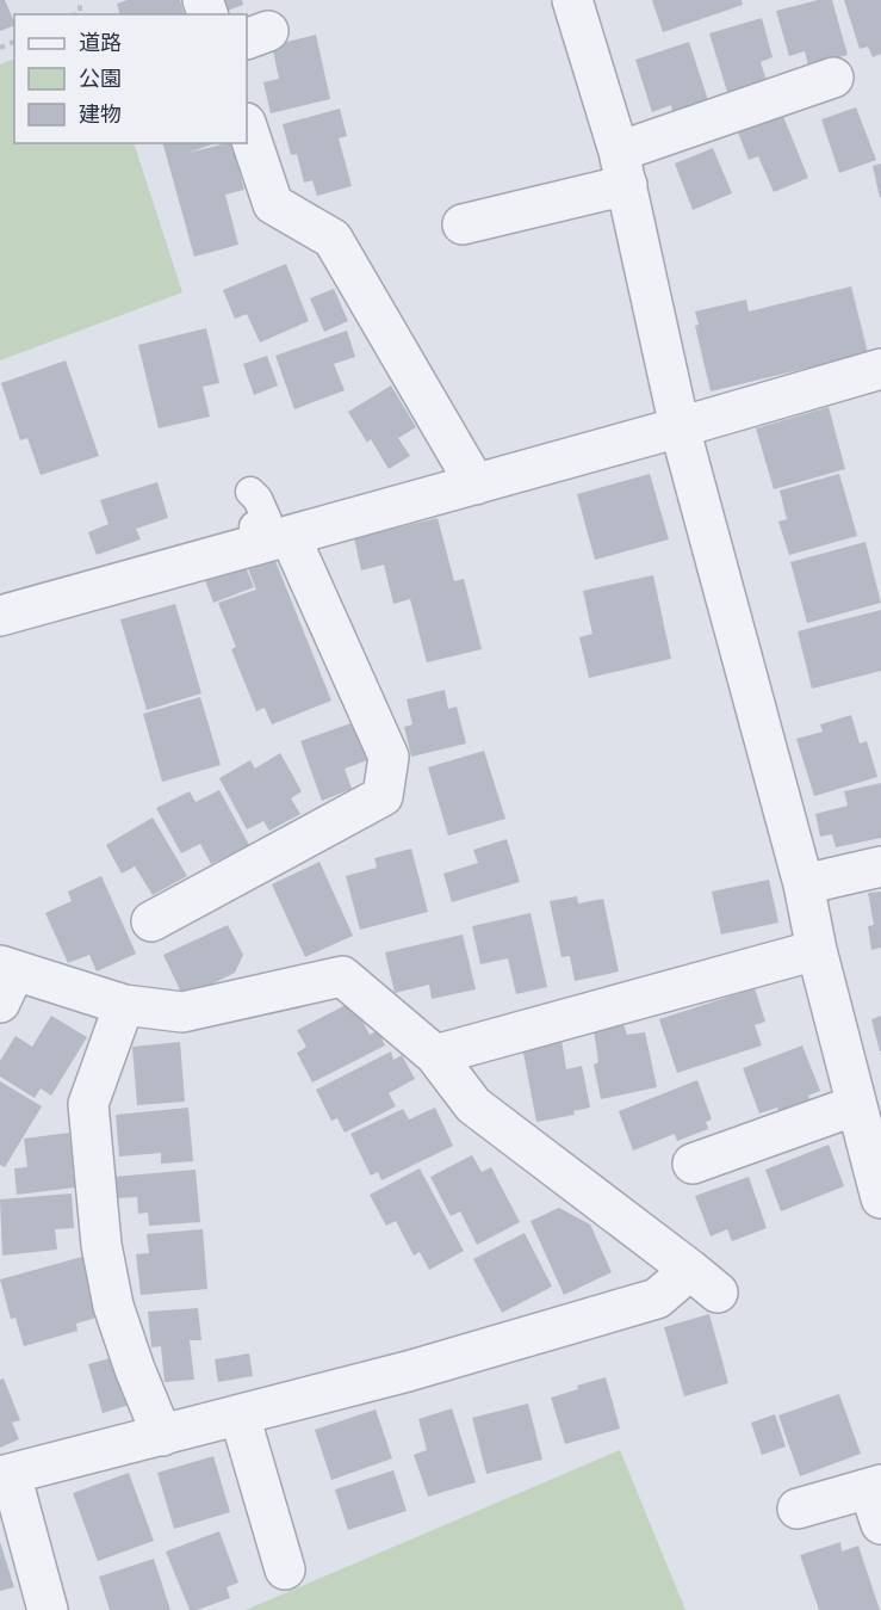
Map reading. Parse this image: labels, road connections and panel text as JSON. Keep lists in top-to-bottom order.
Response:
{
  "legend": ["道路", "公園", "建物"]
}
